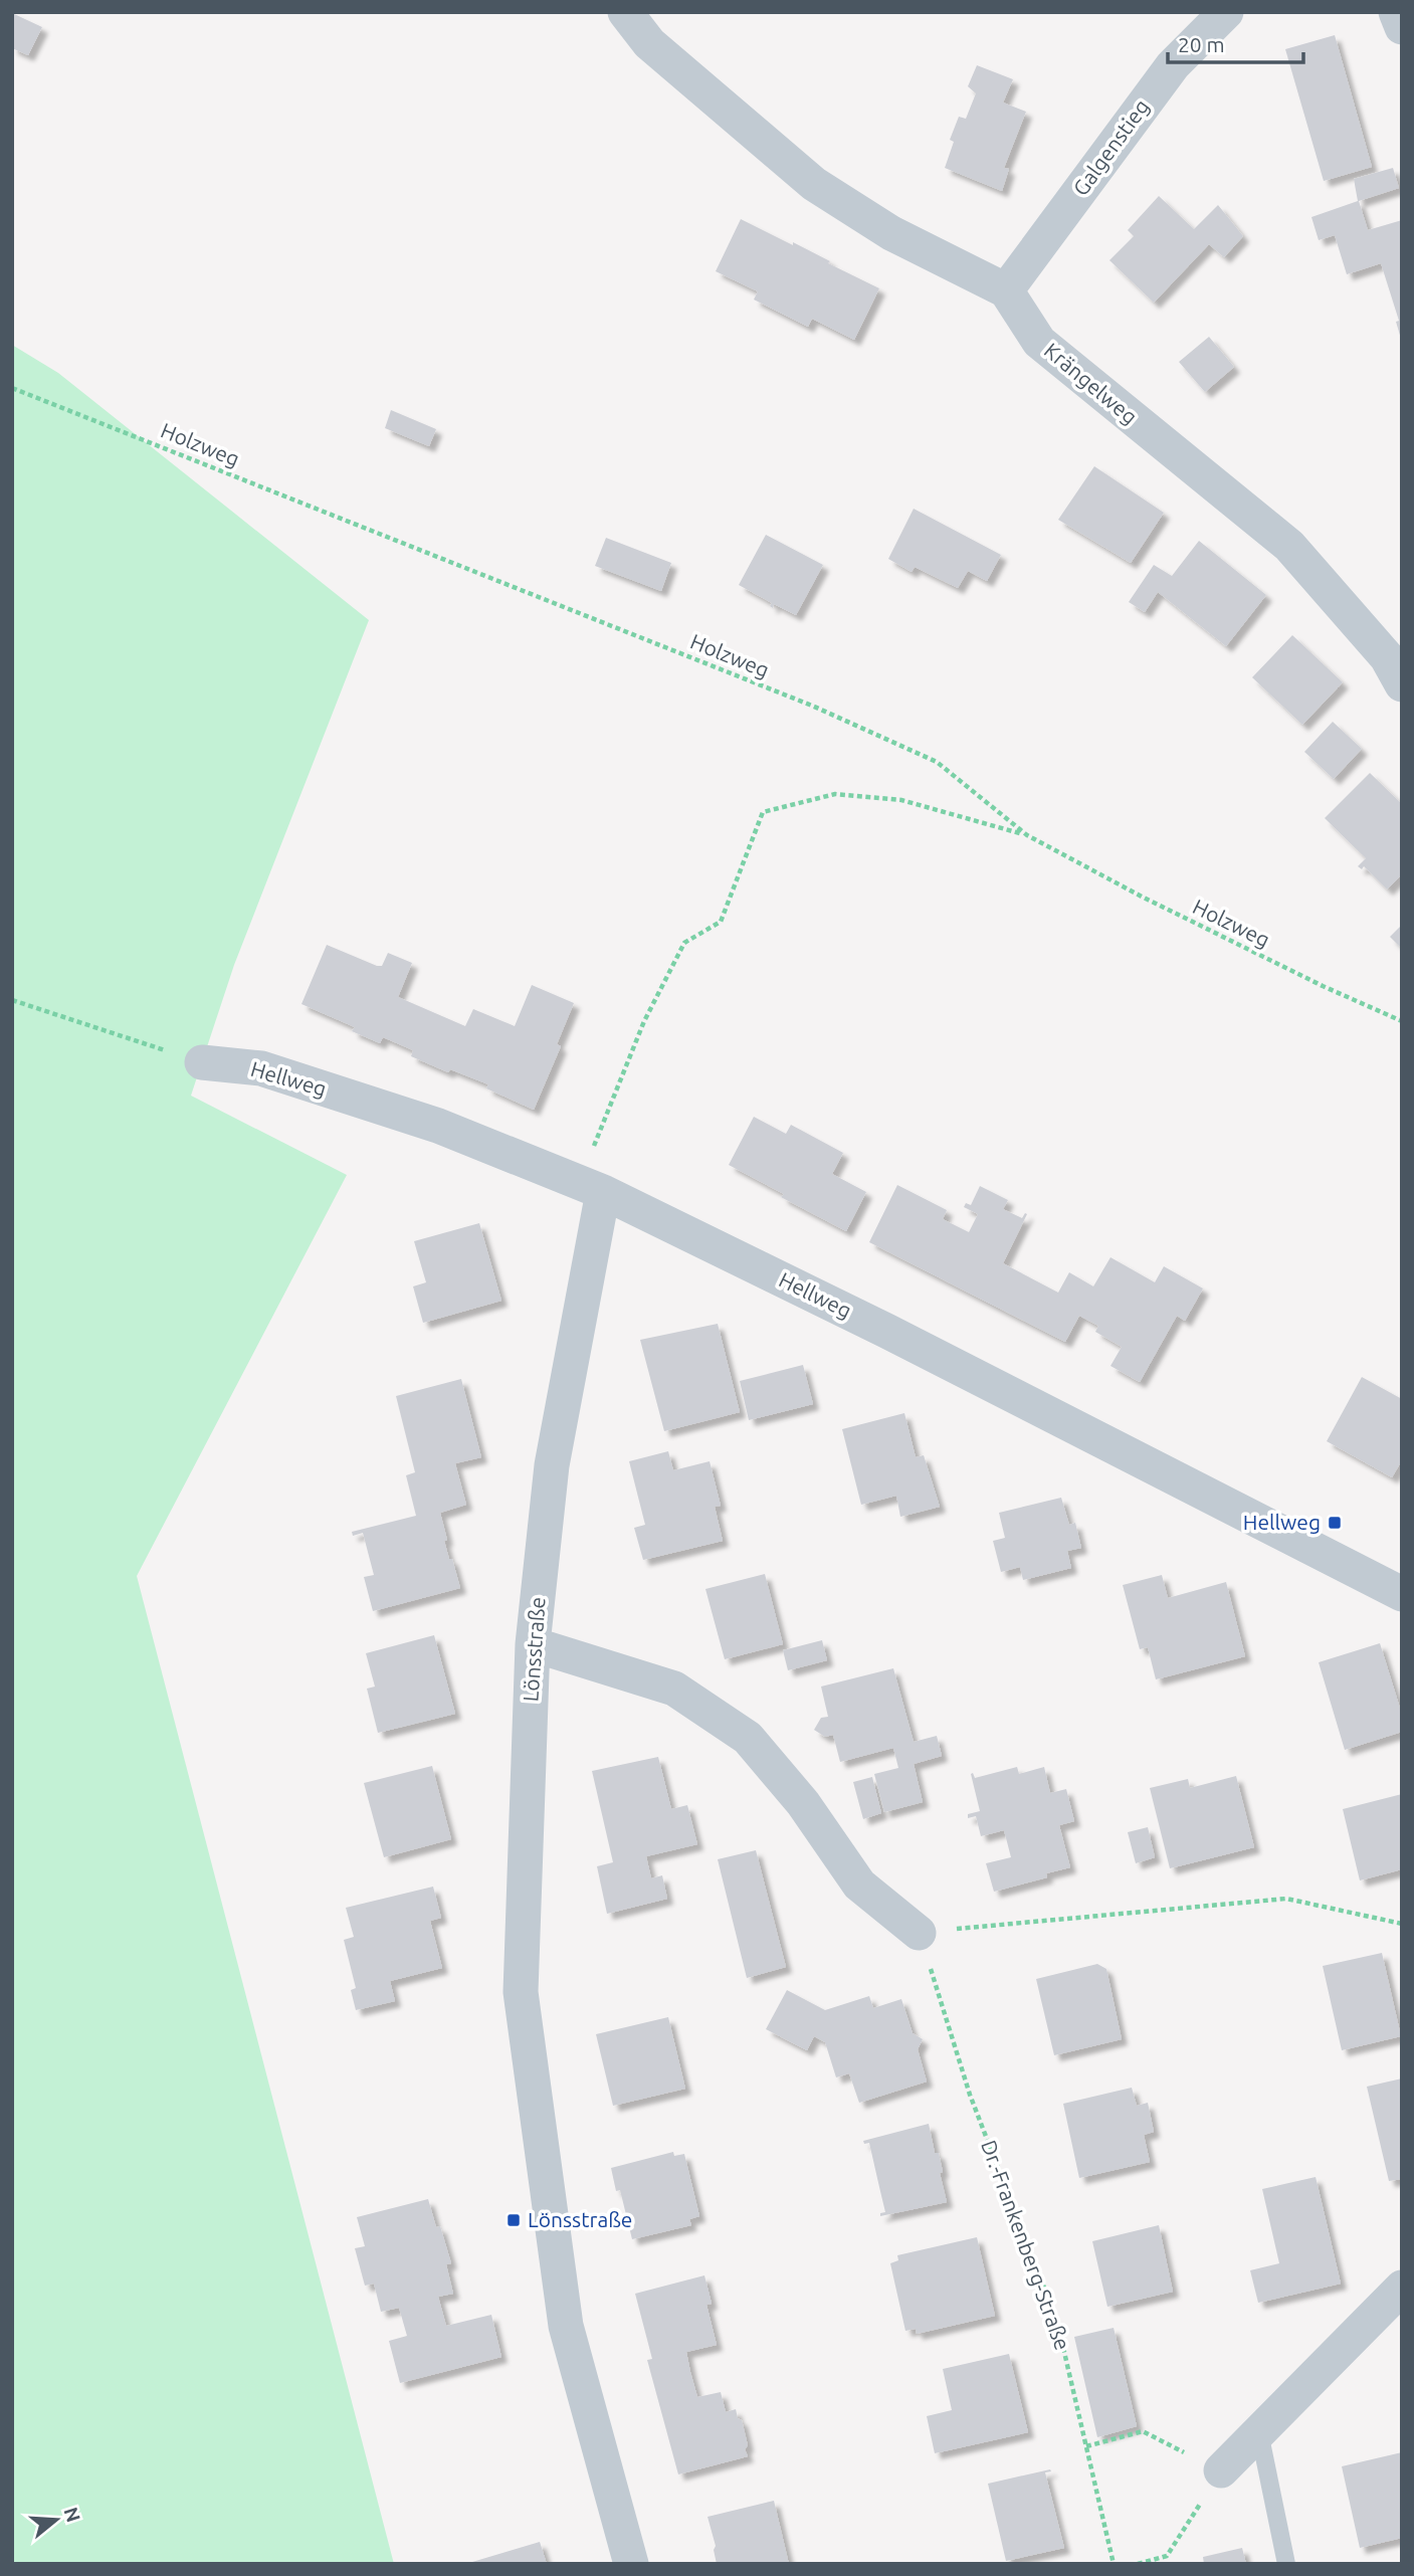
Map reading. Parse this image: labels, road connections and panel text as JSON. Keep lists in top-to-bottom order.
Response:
{
  "streets": {
    "street": [
      "Galgenstieg",
      "Krängelweg",
      "Hellweg",
      "Lönsstraße"
    ],
    "path": ["Holzweg", "Dr.-Frankenberg-Straße"]
  },
  "crossings": [
    ["Galgenstieg", "Krängelweg"],
    ["Hellweg", "Lönsstraße"]
  ],
  "places": {
    "transit": ["Hellweg", "Lönsstraße"]
  },
  "scale_bar": "20 m",
  "north": "right"
}
